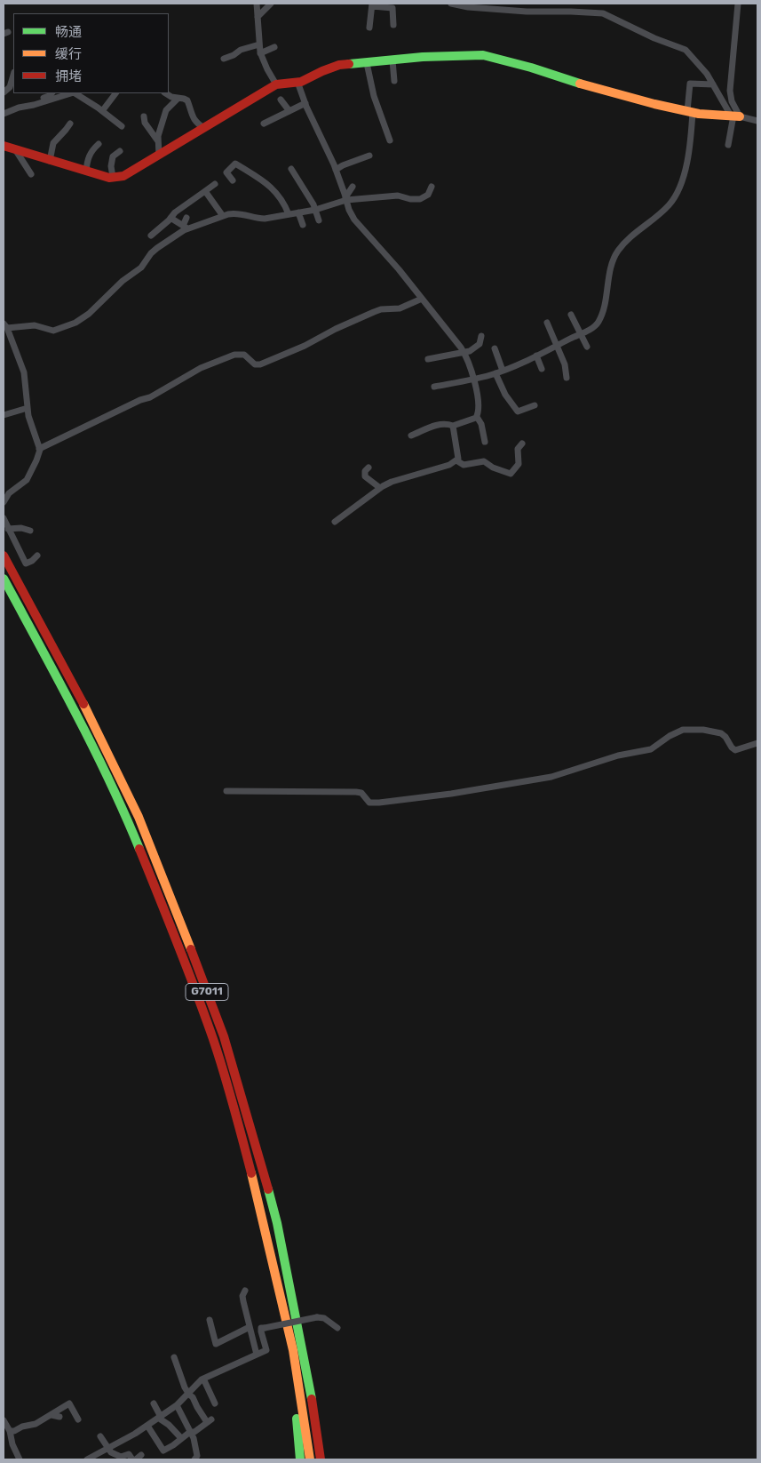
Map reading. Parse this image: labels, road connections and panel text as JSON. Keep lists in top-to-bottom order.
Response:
{
  "streets": {
    "main road": ["G7011"]
  },
  "legend": ["畅通", "缓行", "拥堵"]
}
